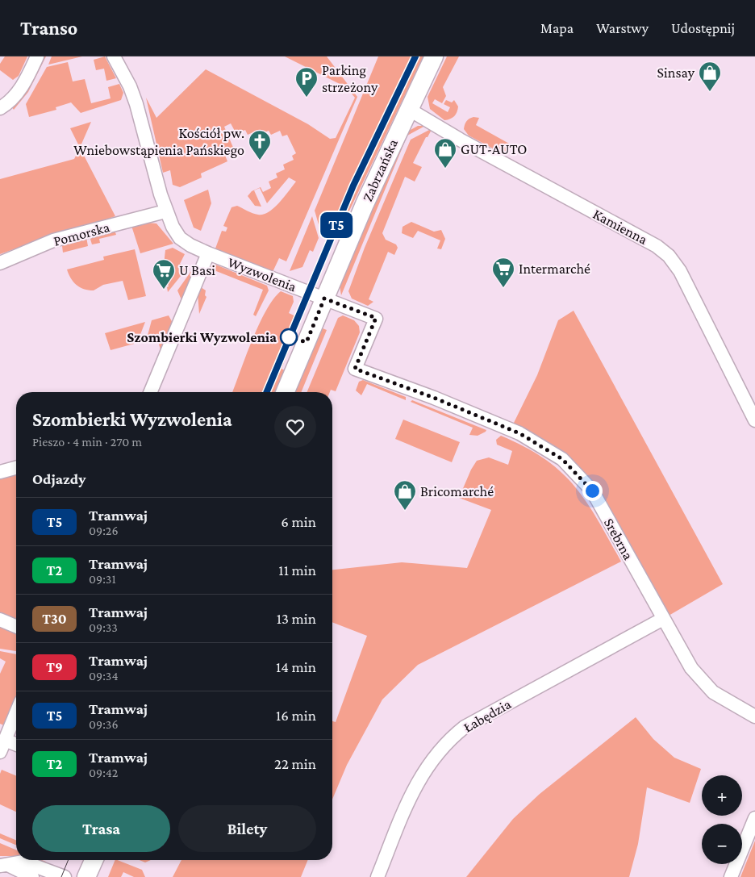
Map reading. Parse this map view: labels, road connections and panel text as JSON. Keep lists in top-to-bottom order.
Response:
{
  "streets": {
    "main road": ["Zabrzańska"],
    "street": [
      "Kamienna",
      "Pomorska",
      "Wyzwolenia",
      "Srebrna",
      "Łabędzia"
    ]
  },
  "crossings": [
    ["Zabrzańska", "Kamienna"],
    ["Zabrzańska", "Wyzwolenia"],
    ["Pomorska", "Wyzwolenia"],
    ["Wyzwolenia", "Srebrna"],
    ["Srebrna", "Łabędzia"]
  ],
  "places": {
    "shop": ["Sinsay", "GUT-AUTO", "Bricomarché"],
    "parking": ["Parking strzeżony"],
    "church": ["Kościół pw. Wniebowstąpienia Pańskiego"],
    "supermarket": ["Intermarché", "U Basi"],
    "other": ["Szombierki Wyzwolenia"]
  },
  "lines": ["tram line T5"],
  "page": {
    "header": "Transo",
    "nav": ["Mapa", "Warstwy", "Udostępnij"],
    "on_map": "T5",
    "heading": [
      ["Szombierki Wyzwolenia", "Pieszo · 4 min · 270 m"],
      "Odjazdy"
    ],
    "list": [
      {
        "mark": "T5",
        "name": "Tramwaj",
        "note": "09:26",
        "value": "6 min"
      },
      {
        "mark": "T2",
        "name": "Tramwaj",
        "note": "09:31",
        "value": "11 min"
      },
      {
        "mark": "T30",
        "name": "Tramwaj",
        "note": "09:33",
        "value": "13 min"
      },
      {
        "mark": "T9",
        "name": "Tramwaj",
        "note": "09:34",
        "value": "14 min"
      },
      {
        "mark": "T5",
        "name": "Tramwaj",
        "note": "09:36",
        "value": "16 min"
      },
      {
        "mark": "T2",
        "name": "Tramwaj",
        "note": "09:42",
        "value": "22 min"
      }
    ],
    "map_buttons": ["+", "−"],
    "buttons": ["Trasa", "Bilety"]
  }
}
